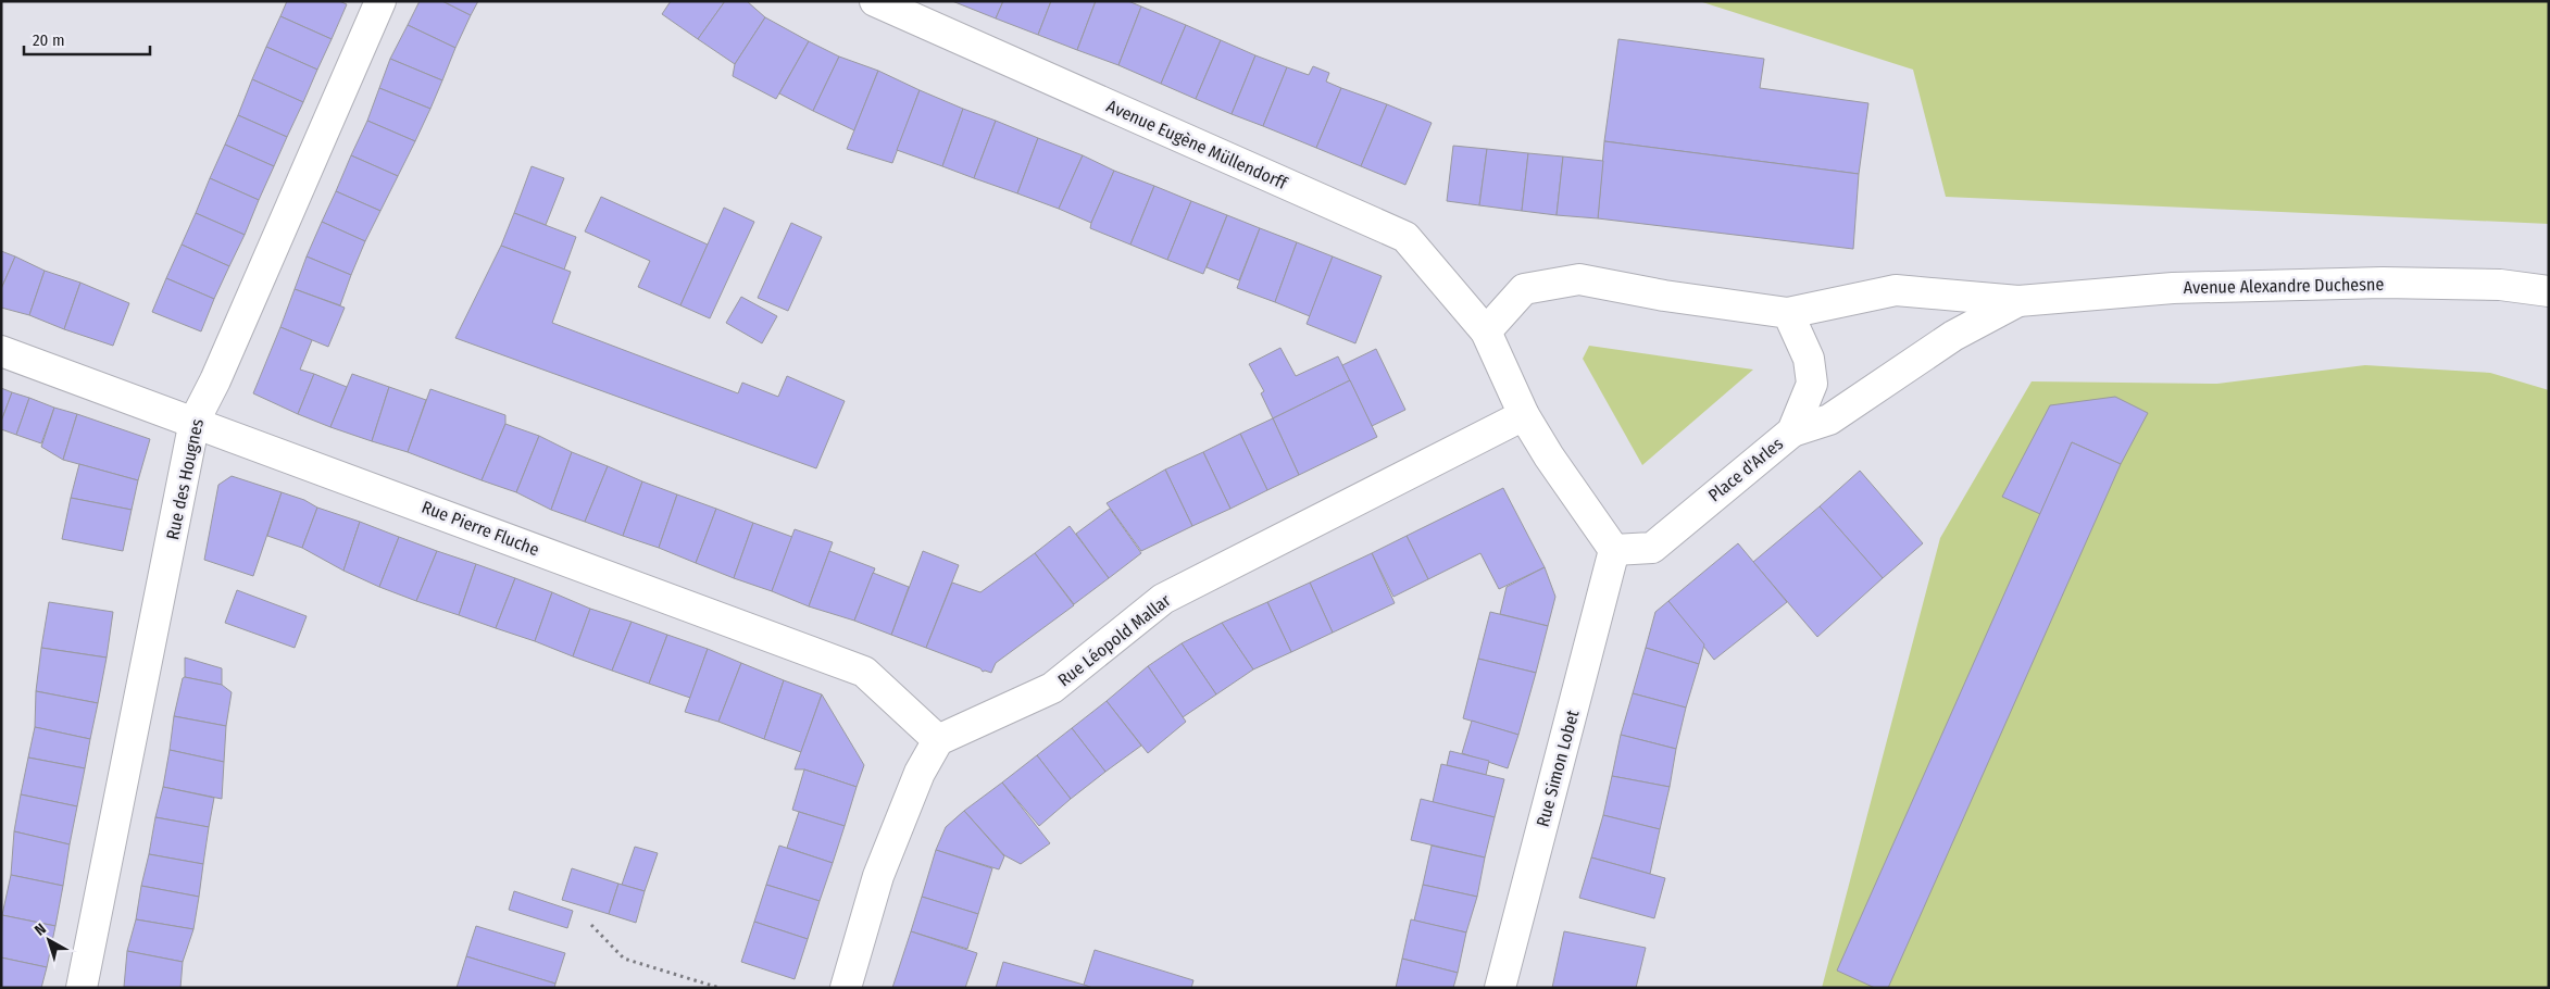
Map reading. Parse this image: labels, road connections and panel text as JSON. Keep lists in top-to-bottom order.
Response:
{
  "streets": {
    "street": [
      "Avenue Eugène Müllendorff",
      "Avenue Alexandre Duchesne",
      "Place d'Arles",
      "Rue des Hougnes",
      "Rue Pierre Fluche",
      "Rue Léopold Mallar",
      "Rue Simon Lobet"
    ]
  },
  "crossings": [
    ["Avenue Alexandre Duchesne", "Place d'Arles"],
    ["Place d'Arles", "Rue Simon Lobet"],
    ["Rue des Hougnes", "Rue Pierre Fluche"],
    ["Rue Pierre Fluche", "Rue Léopold Mallar"]
  ],
  "scale_bar": "20 m",
  "north": "top left"
}
